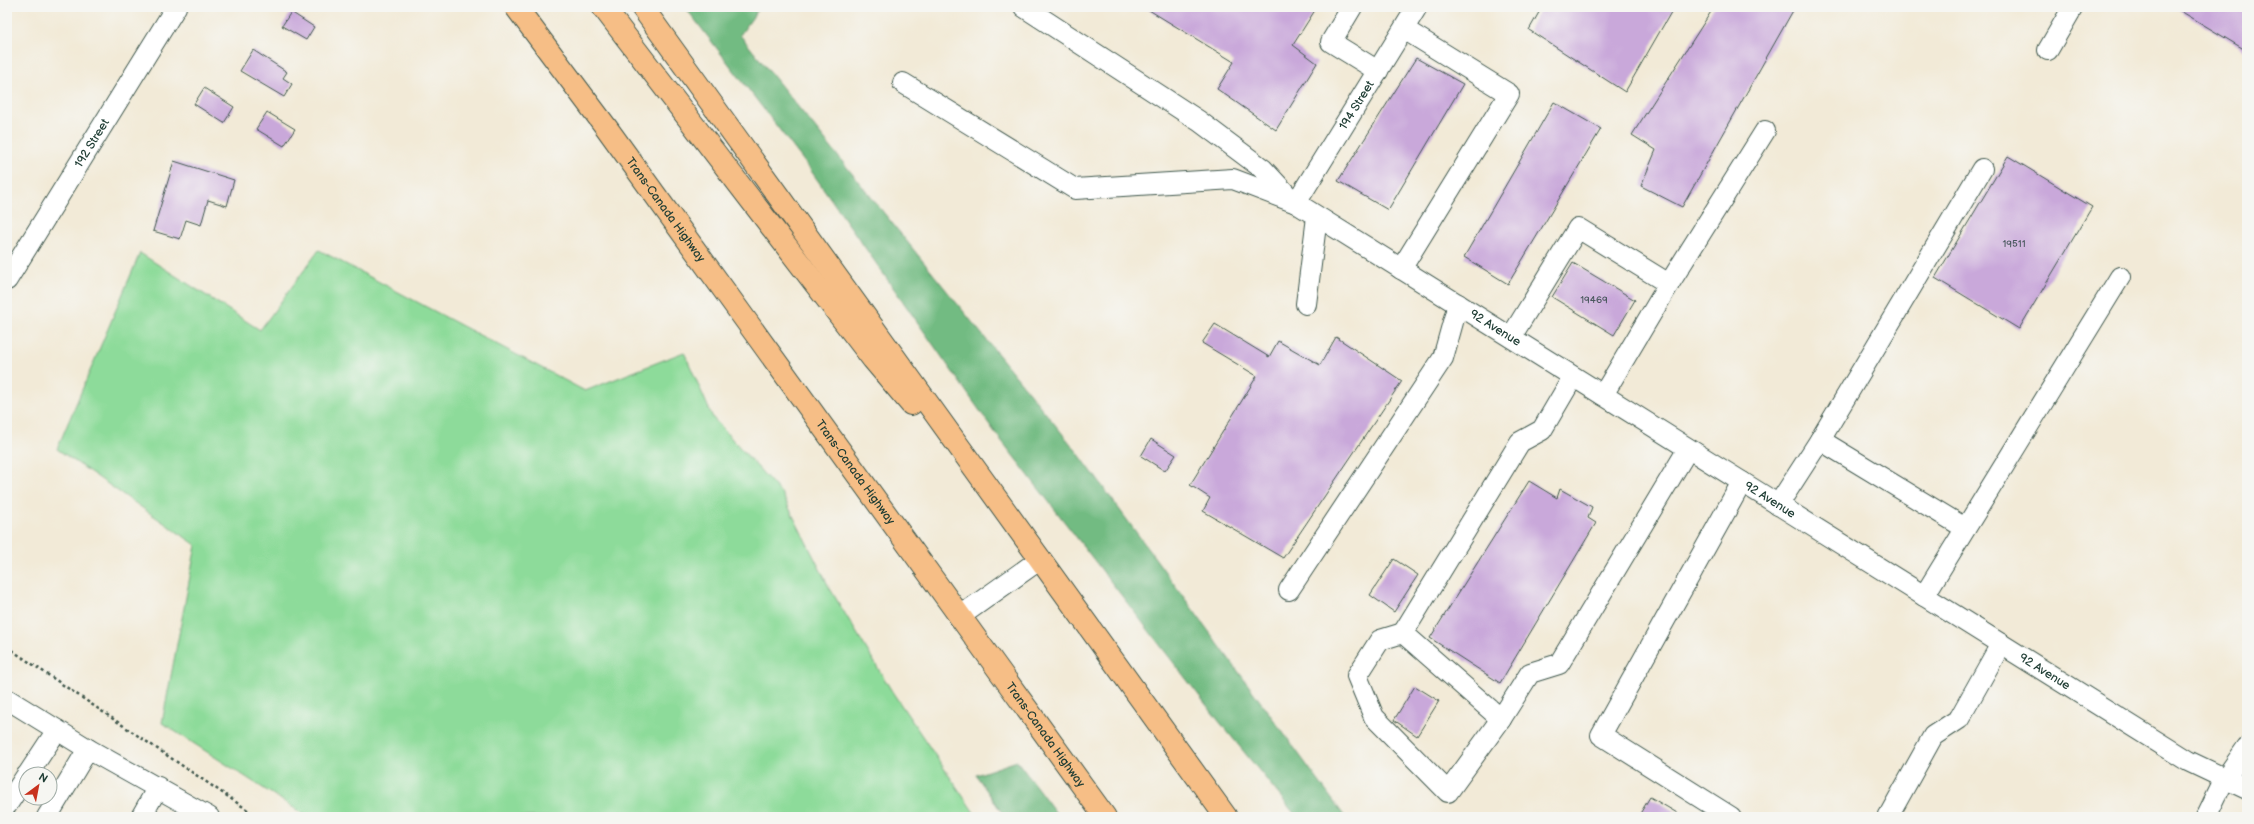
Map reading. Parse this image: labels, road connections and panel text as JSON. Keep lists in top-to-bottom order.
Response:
{
  "streets": {
    "highway": ["Trans-Canada Highway"],
    "street": ["194 Street", "192 Street", "92 Avenue"]
  },
  "crossings": [
    ["194 Street", "92 Avenue"]
  ],
  "house_numbers": ["19511", "19469"],
  "north": "top right"
}
